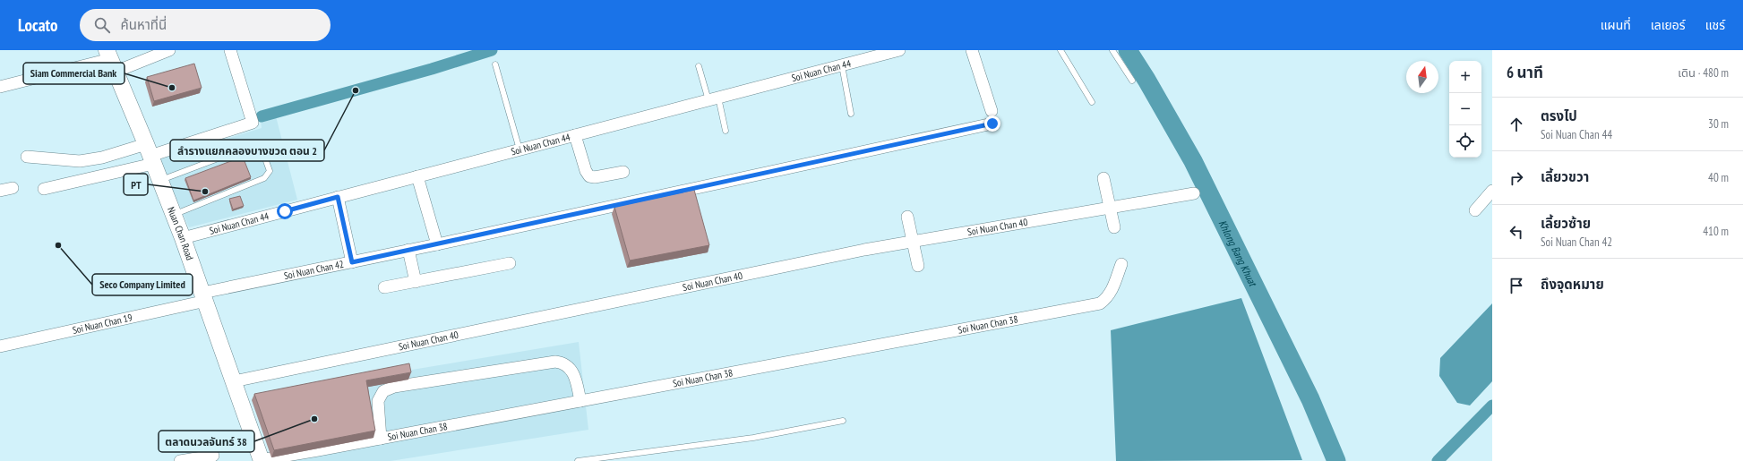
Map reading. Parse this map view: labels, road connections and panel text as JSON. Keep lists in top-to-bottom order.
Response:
{
  "streets": {
    "main road": ["Nuan Chan Road"],
    "street": [
      "Soi Nuan Chan 44",
      "Soi Nuan Chan 40",
      "Soi Nuan Chan 42",
      "Soi Nuan Chan 19",
      "Soi Nuan Chan 38"
    ]
  },
  "crossings": [
    ["Soi Nuan Chan 44", "Nuan Chan Road"],
    ["Soi Nuan Chan 40", "Nuan Chan Road"],
    ["Nuan Chan Road", "Soi Nuan Chan 42"],
    ["Nuan Chan Road", "Soi Nuan Chan 19"],
    ["Nuan Chan Road", "Soi Nuan Chan 38"],
    ["Soi Nuan Chan 42", "Soi Nuan Chan 19"]
  ],
  "water": ["Khlong Bang Khuat"],
  "places": [
    "Siam Commercial Bank",
    "ลำรางแยกคลองบางขวด ตอน 2",
    "PT",
    "Seco Company Limited",
    "ตลาดนวลจันทร์ 38"
  ],
  "north": "top",
  "page": {
    "header": "Locato",
    "search": "ค้นหาที่นี่",
    "nav": ["แผนที่", "เลเยอร์", "แชร์"],
    "heading": ["6 นาที", "เดิน · 480 m"],
    "map_buttons": ["+", "−"],
    "list": [
      ["ตรงไป", "Soi Nuan Chan 44", "30 m"],
      ["เลี้ยวขวา", "40 m"],
      ["เลี้ยวซ้าย", "Soi Nuan Chan 42", "410 m"],
      "ถึงจุดหมาย"
    ]
  }
}
